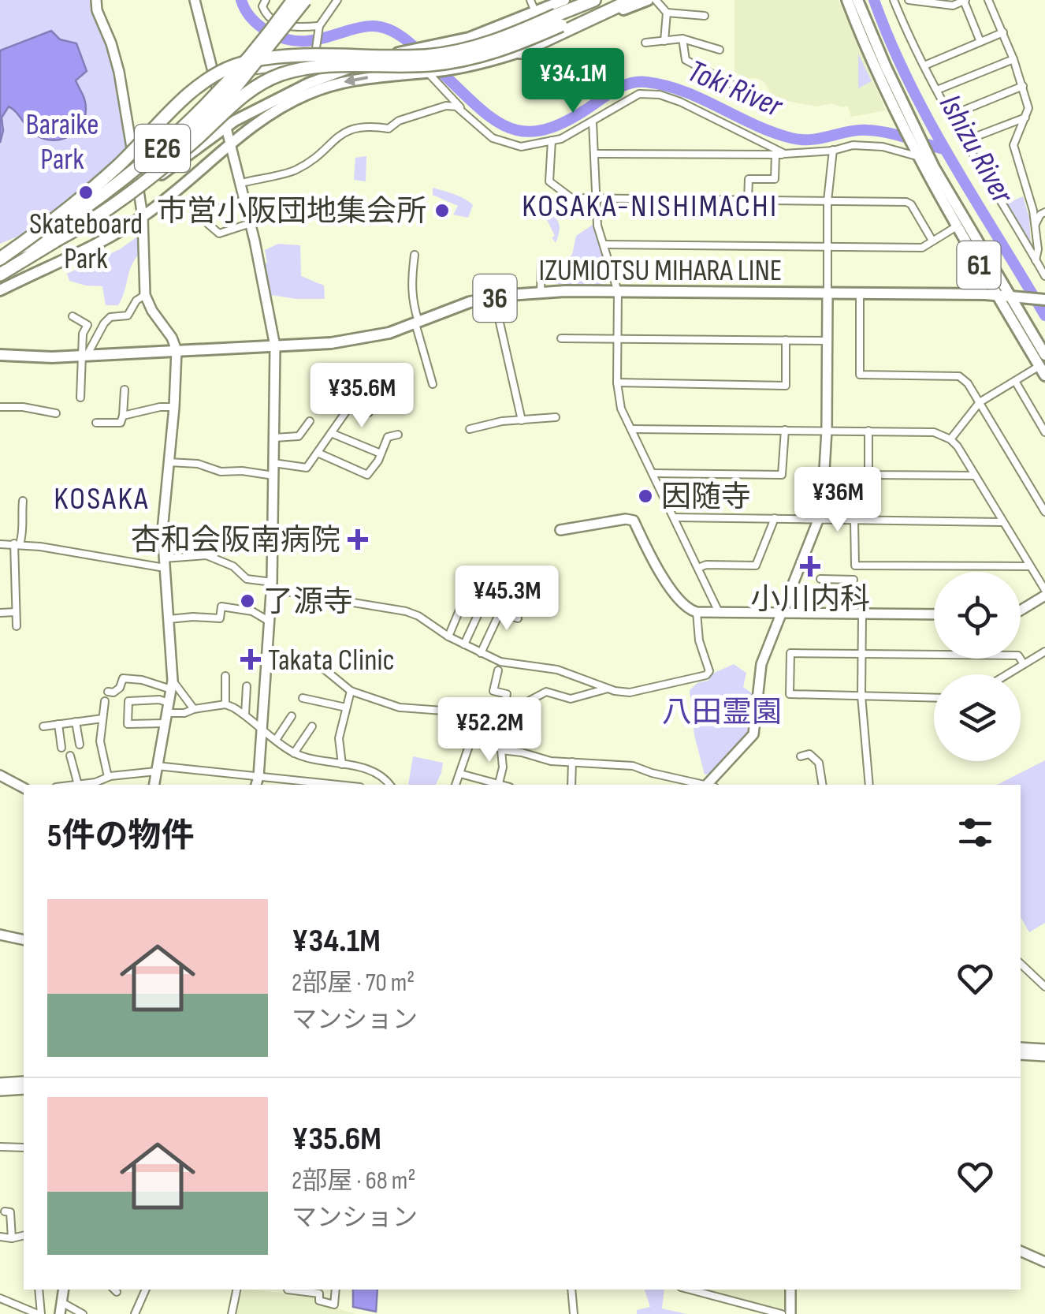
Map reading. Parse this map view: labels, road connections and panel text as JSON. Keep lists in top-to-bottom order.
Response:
{
  "streets": {
    "highway": ["E26"],
    "main road": ["61", "IZUMIOTSU MIHARA LINE", "36"]
  },
  "crossings": [
    ["61", "IZUMIOTSU MIHARA LINE"]
  ],
  "districts": ["KOSAKA-NISHIMACHI", "KOSAKA"],
  "water": ["Toki River", "Ishizu River"],
  "parks": ["Baraike Park", "八田霊園"],
  "places": {
    "other": [
      "Skateboard Park",
      "市営小阪団地集会所",
      "因随寺",
      "了源寺"
    ],
    "health": ["杏和会阪南病院", "小川内科", "Takata Clinic"]
  },
  "page": {
    "price": [
      "¥34.1M",
      "¥35.6M",
      "¥36M",
      "¥45.3M",
      "¥52.2M"
    ],
    "heading": "5件の物件",
    "list": [
      {
        "name": "¥34.1M",
        "note": "2部屋 · 70 m² · マンション"
      },
      {
        "name": "¥35.6M",
        "note": "2部屋 · 68 m² · マンション"
      }
    ]
  }
}
